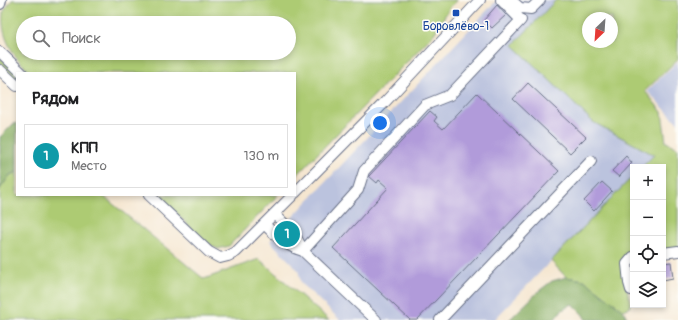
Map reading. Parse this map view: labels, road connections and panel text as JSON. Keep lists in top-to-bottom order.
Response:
{
  "places": {
    "transit": ["Боровлёво-1"]
  },
  "north": "bottom left",
  "page": {
    "search": "Поиск",
    "heading": "Рядом",
    "list": [
      {
        "mark": "1",
        "name": "КПП",
        "note": "Место",
        "value": "130 m"
      }
    ],
    "map_buttons": ["+", "−"],
    "pins": "1"
  }
}
